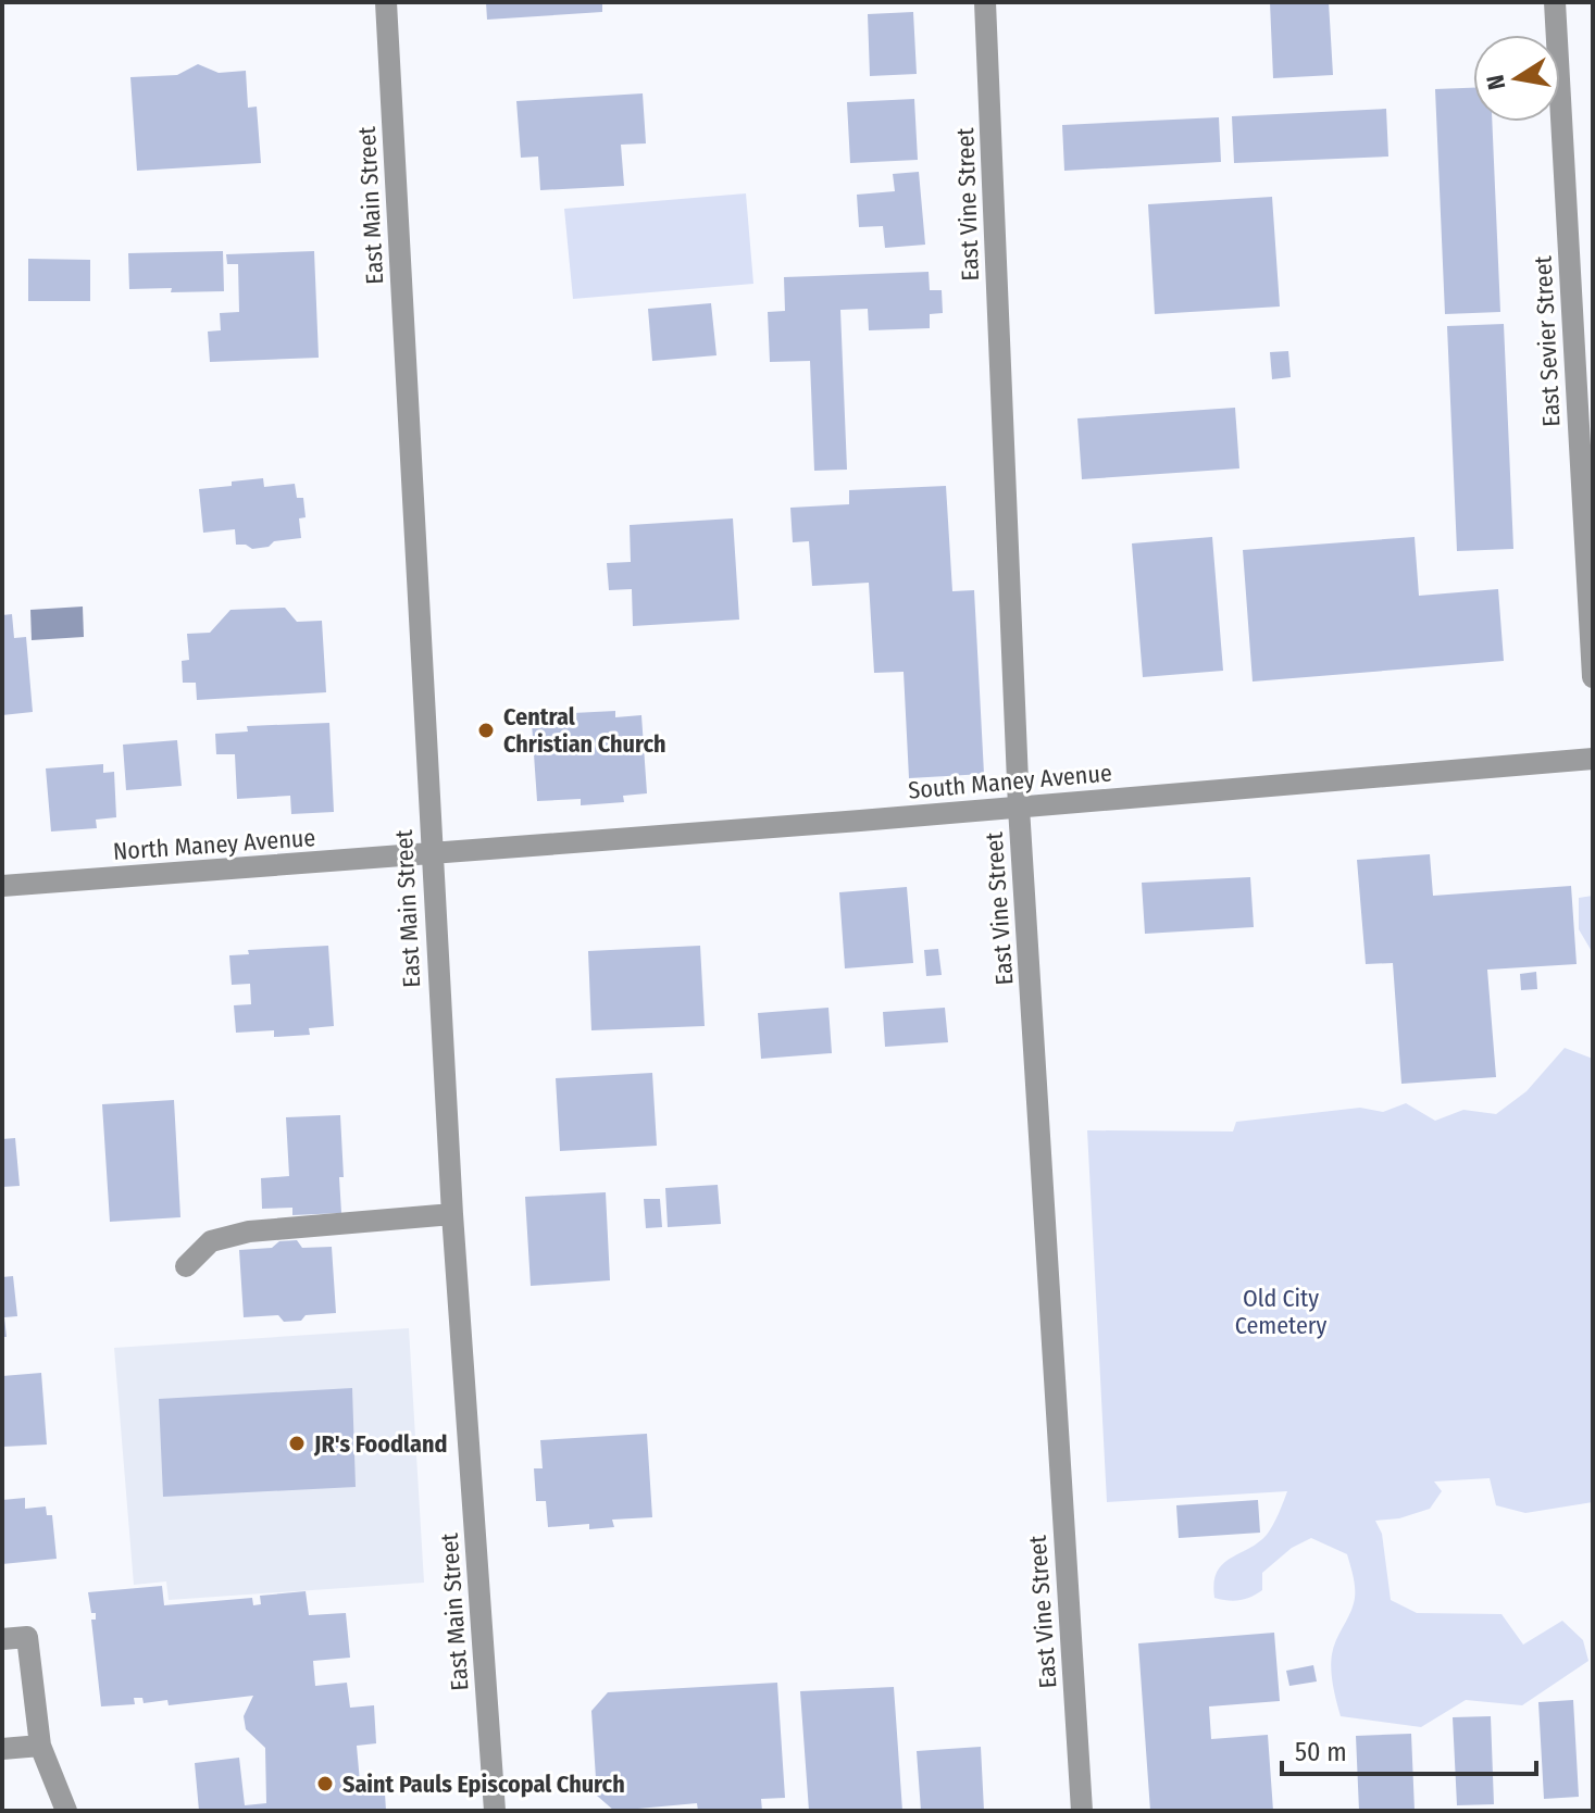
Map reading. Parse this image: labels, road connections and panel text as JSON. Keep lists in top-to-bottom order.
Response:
{
  "streets": {
    "street": [
      "East Vine Street",
      "East Main Street",
      "East Sevier Street",
      "South Maney Avenue",
      "North Maney Avenue"
    ]
  },
  "crossings": [
    ["East Vine Street", "South Maney Avenue"],
    ["East Main Street", "South Maney Avenue"],
    ["East Main Street", "North Maney Avenue"],
    ["South Maney Avenue", "North Maney Avenue"]
  ],
  "parks": ["Old City Cemetery"],
  "places": ["Central Christian Church", "JR's Foodland", "Saint Pauls Episcopal Church"],
  "scale_bar": "50 m",
  "north": "left"
}
